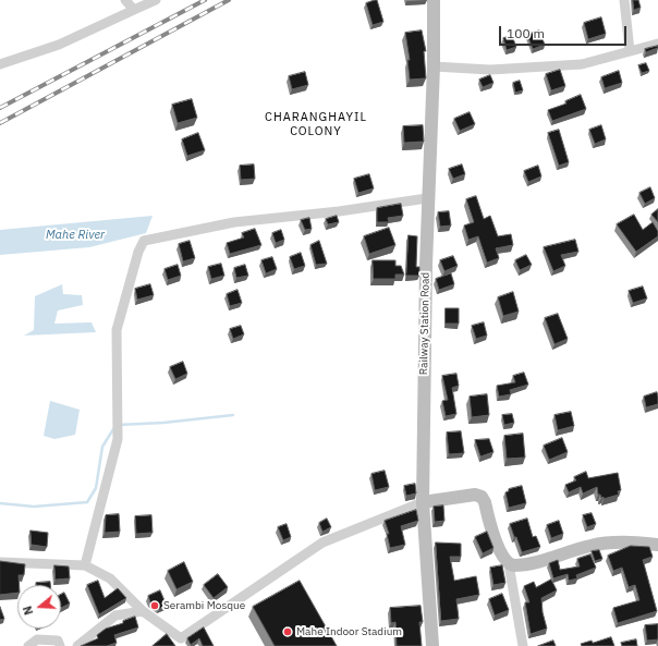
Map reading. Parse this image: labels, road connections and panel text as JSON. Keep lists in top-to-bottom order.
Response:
{
  "streets": {
    "street": ["Railway Station Road"]
  },
  "districts": ["CHARANGHAYIL COLONY"],
  "water": ["Mahe River"],
  "places": ["Serambi Mosque", "Mahe Indoor Stadium"],
  "scale_bar": "100 m",
  "north": "left"
}
